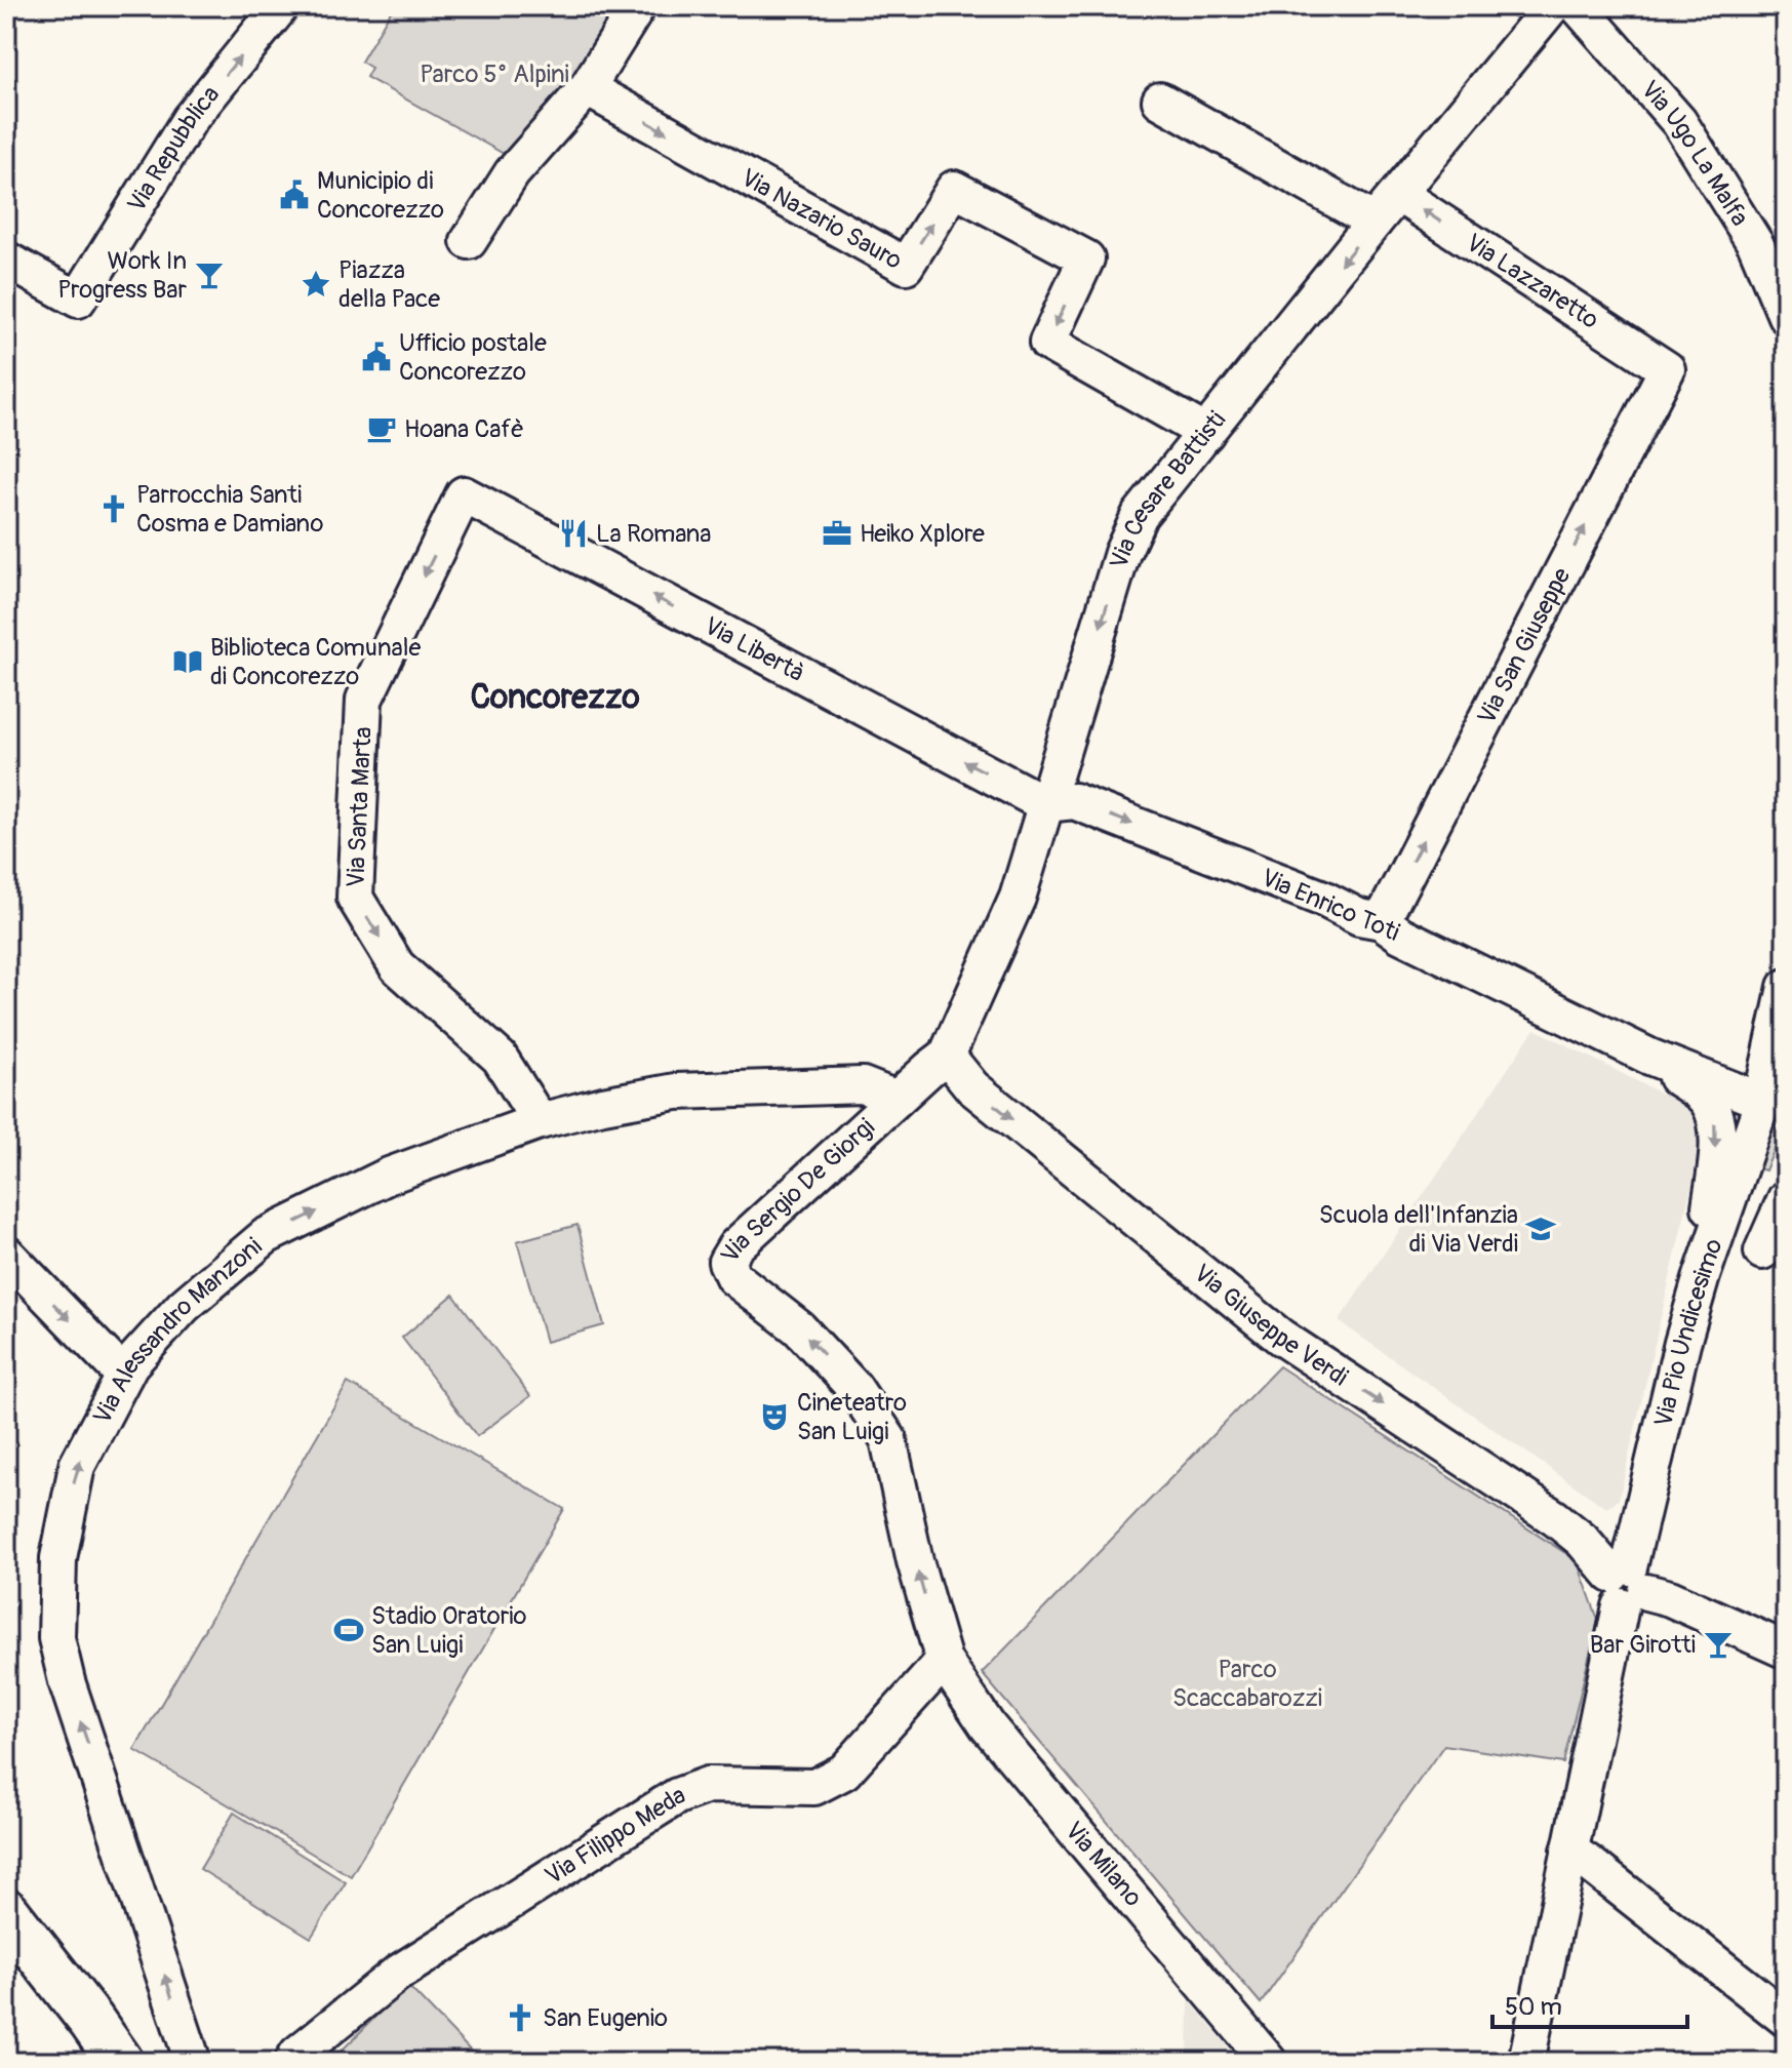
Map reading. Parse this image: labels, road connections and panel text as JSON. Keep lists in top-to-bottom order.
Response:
{
  "streets": {
    "street": [
      "Via Repubblica",
      "Via Ugo La Malfa",
      "Via Nazario Sauro",
      "Via Lazzaretto",
      "Via Cesare Battisti",
      "Via San Giuseppe",
      "Via Libertà",
      "Via Santa Marta",
      "Via Enrico Toti",
      "Via Sergio De Giorgi",
      "Via Giuseppe Verdi",
      "Via Pio Undicesimo",
      "Via Alessandro Manzoni",
      "Via Filippo Meda",
      "Via Milano"
    ]
  },
  "crossings": [
    ["Via Nazario Sauro", "Via Cesare Battisti"],
    ["Via Lazzaretto", "Via Cesare Battisti"],
    ["Via Lazzaretto", "Via San Giuseppe"],
    ["Via Cesare Battisti", "Via Libertà"],
    ["Via Cesare Battisti", "Via Enrico Toti"],
    ["Via Cesare Battisti", "Via Sergio De Giorgi"],
    ["Via San Giuseppe", "Via Enrico Toti"],
    ["Via Libertà", "Via Santa Marta"],
    ["Via Libertà", "Via Enrico Toti"],
    ["Via Libertà", "Via Sergio De Giorgi"],
    ["Via Santa Marta", "Via Alessandro Manzoni"],
    ["Via Enrico Toti", "Via Sergio De Giorgi"],
    ["Via Enrico Toti", "Via Pio Undicesimo"],
    ["Via Sergio De Giorgi", "Via Giuseppe Verdi"],
    ["Via Sergio De Giorgi", "Via Alessandro Manzoni"],
    ["Via Sergio De Giorgi", "Via Filippo Meda"],
    ["Via Sergio De Giorgi", "Via Milano"],
    ["Via Giuseppe Verdi", "Via Pio Undicesimo"],
    ["Via Filippo Meda", "Via Milano"]
  ],
  "one_way": [
    "Via Repubblica",
    "Via Nazario Sauro",
    "Via Lazzaretto",
    "Via Cesare Battisti",
    "Via San Giuseppe",
    "Via Libertà",
    "Via Santa Marta",
    "Via Enrico Toti",
    "Via Giuseppe Verdi",
    "Via Alessandro Manzoni"
  ],
  "districts": ["Concorezzo"],
  "parks": ["Parco 5° Alpini", "Parco Scaccabarozzi"],
  "places": {
    "public building": ["Municipio di Concorezzo", "Ufficio postale Concorezzo"],
    "bar": ["Work In Progress Bar", "Bar Girotti"],
    "place": ["Piazza della Pace"],
    "cafe": ["Hoana Cafè"],
    "church": ["Parrocchia Santi Cosma e Damiano", "San Eugenio"],
    "restaurant": ["La Romana"],
    "office": ["Heiko Xplore"],
    "library": ["Biblioteca Comunale di Concorezzo"],
    "school or university": ["Scuola dell'Infanzia di Via Verdi"],
    "theatre": ["Cineteatro San Luigi"],
    "sports": ["Stadio Oratorio San Luigi"]
  },
  "scale_bar": "50 m"
}
